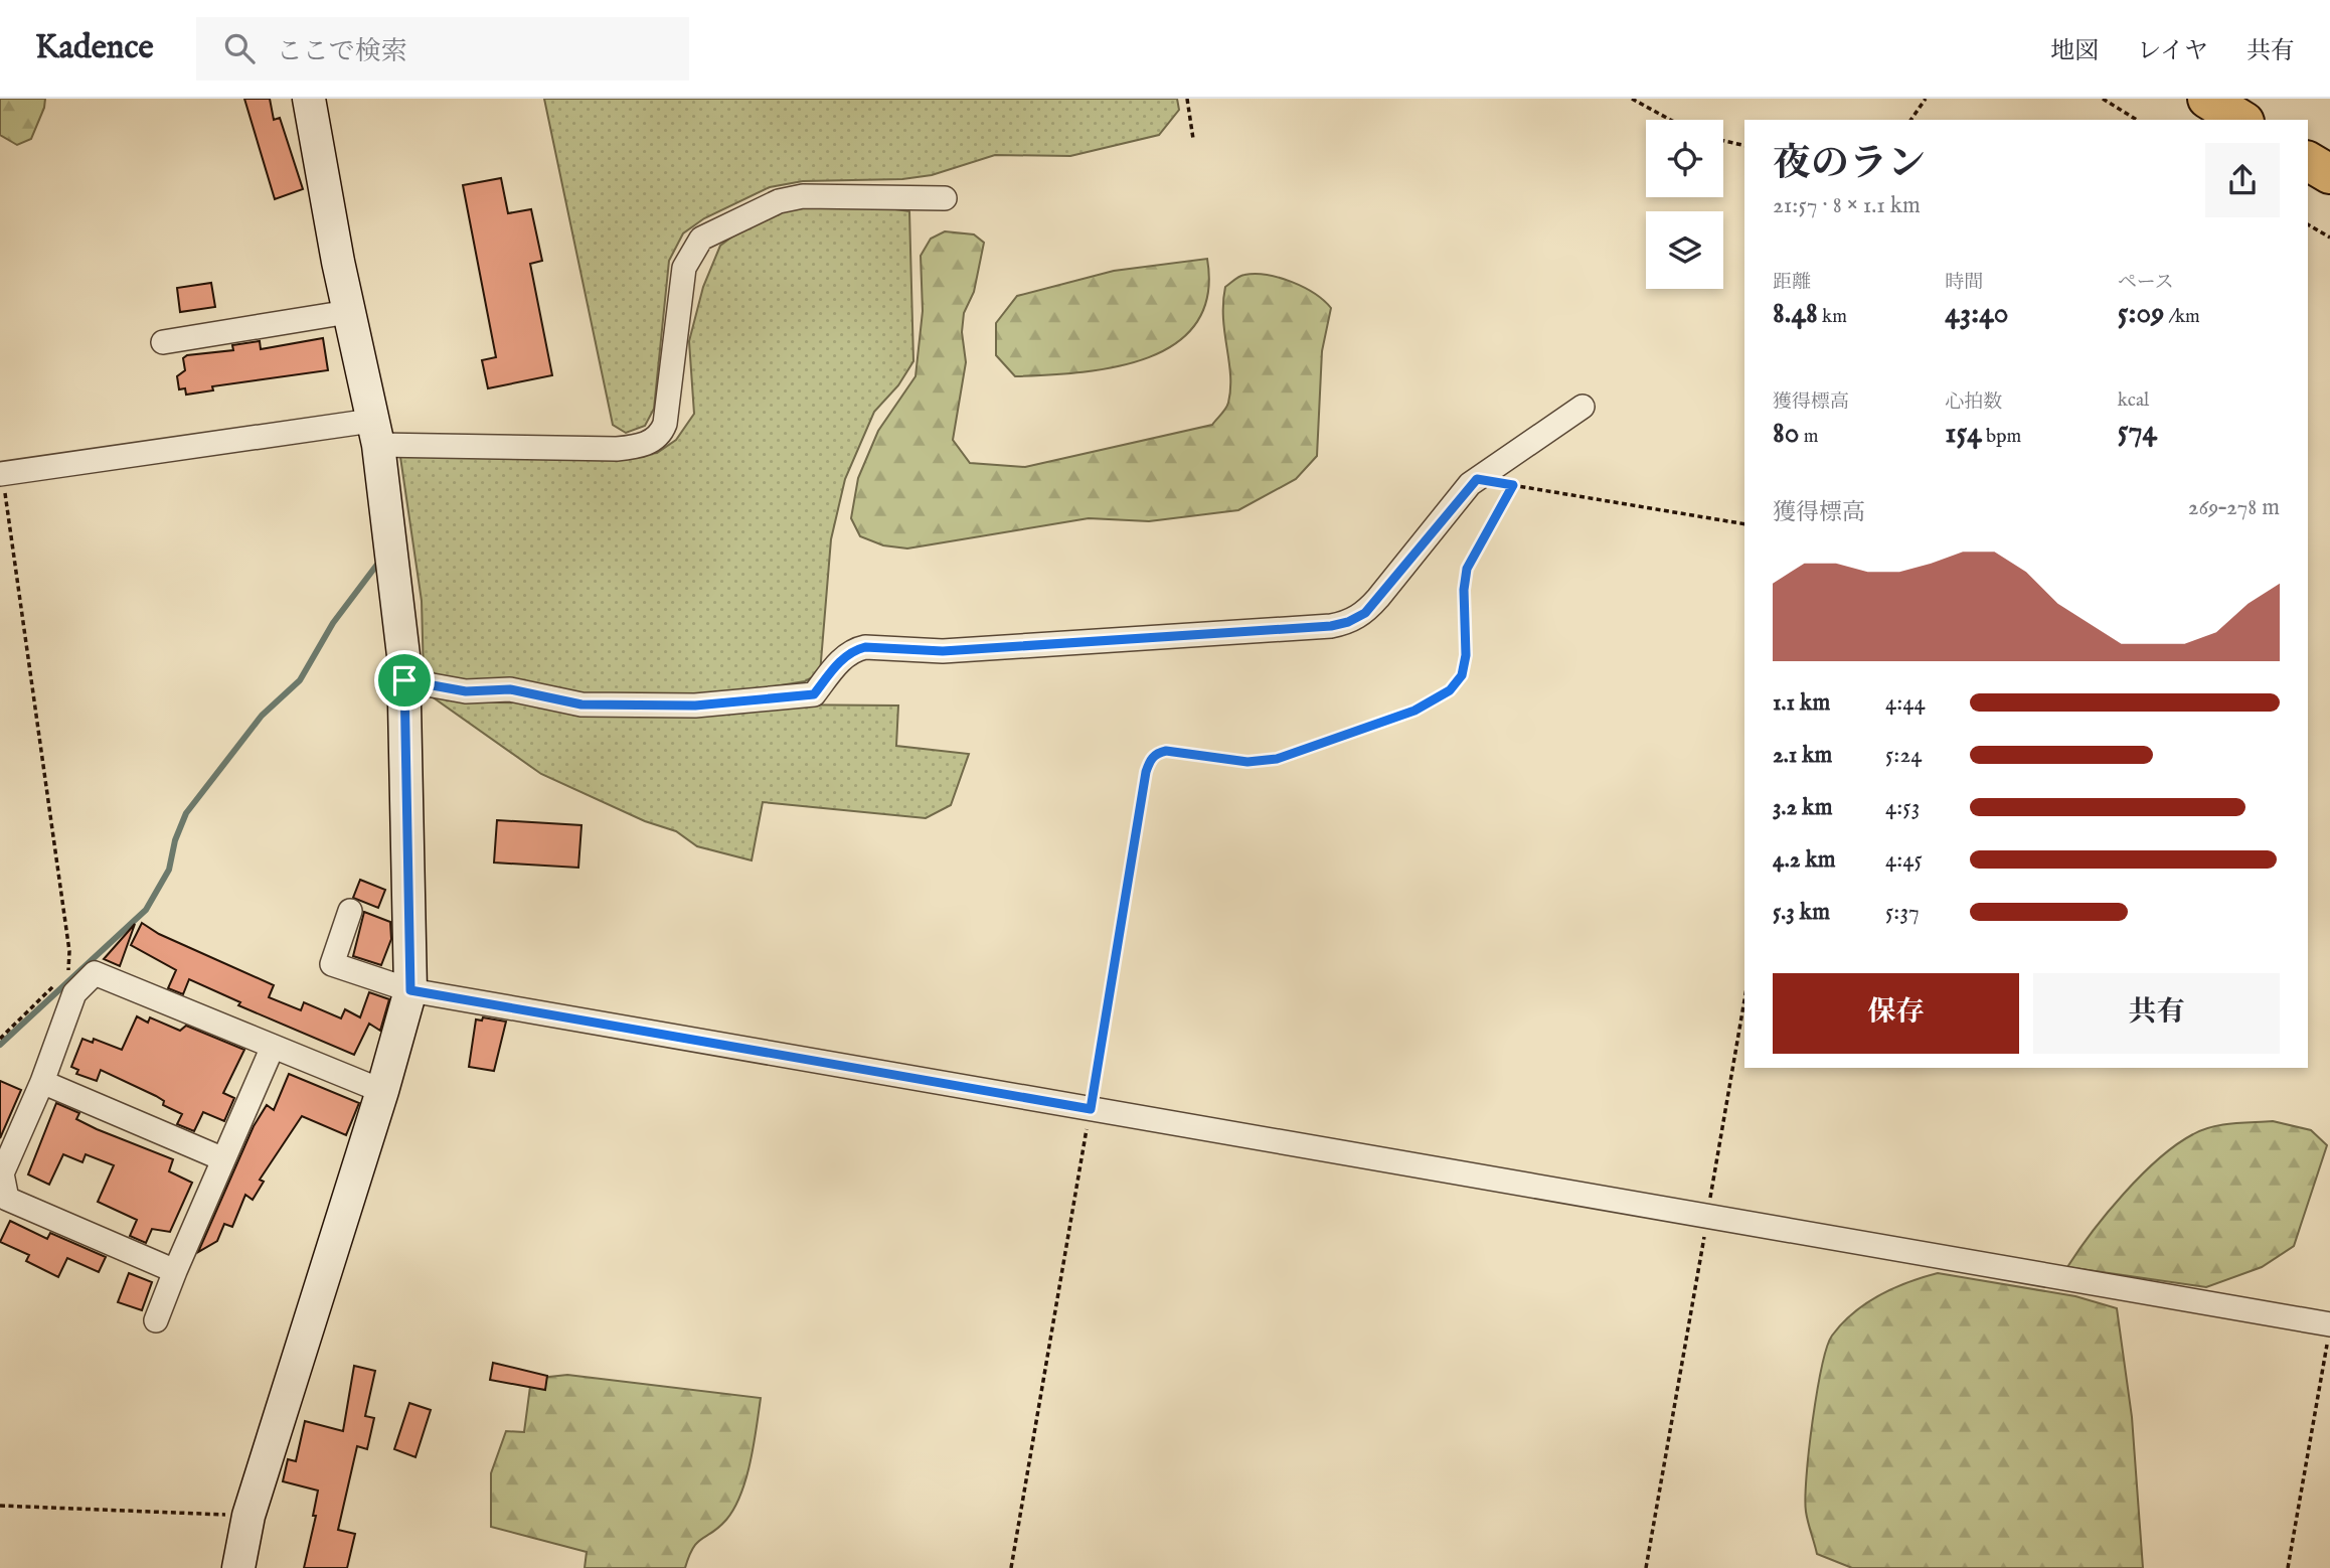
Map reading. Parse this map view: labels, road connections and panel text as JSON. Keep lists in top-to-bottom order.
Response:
{
  "page": {
    "header": "Kadence",
    "search": "ここで検索",
    "nav": ["地図", "レイヤ", "共有"],
    "heading": ["夜のラン", "21:57 · 8 × 1.1 km"],
    "stats": [
      ["距離", "8.48 km"],
      ["時間", "43:40"],
      ["ペース", "5:09 /km"],
      ["獲得標高", "80 m"],
      ["心拍数", "154 bpm"],
      ["kcal", "574"]
    ],
    "chart": ["獲得標高", "269–278 m"],
    "list": [
      {
        "name": "1.1 km",
        "note": "4:44"
      },
      {
        "name": "2.1 km",
        "note": "5:24"
      },
      {
        "name": "3.2 km",
        "note": "4:53"
      },
      {
        "name": "4.2 km",
        "note": "4:45"
      },
      {
        "name": "5.3 km",
        "note": "5:37"
      }
    ],
    "buttons": ["保存", "共有"]
  }
}
